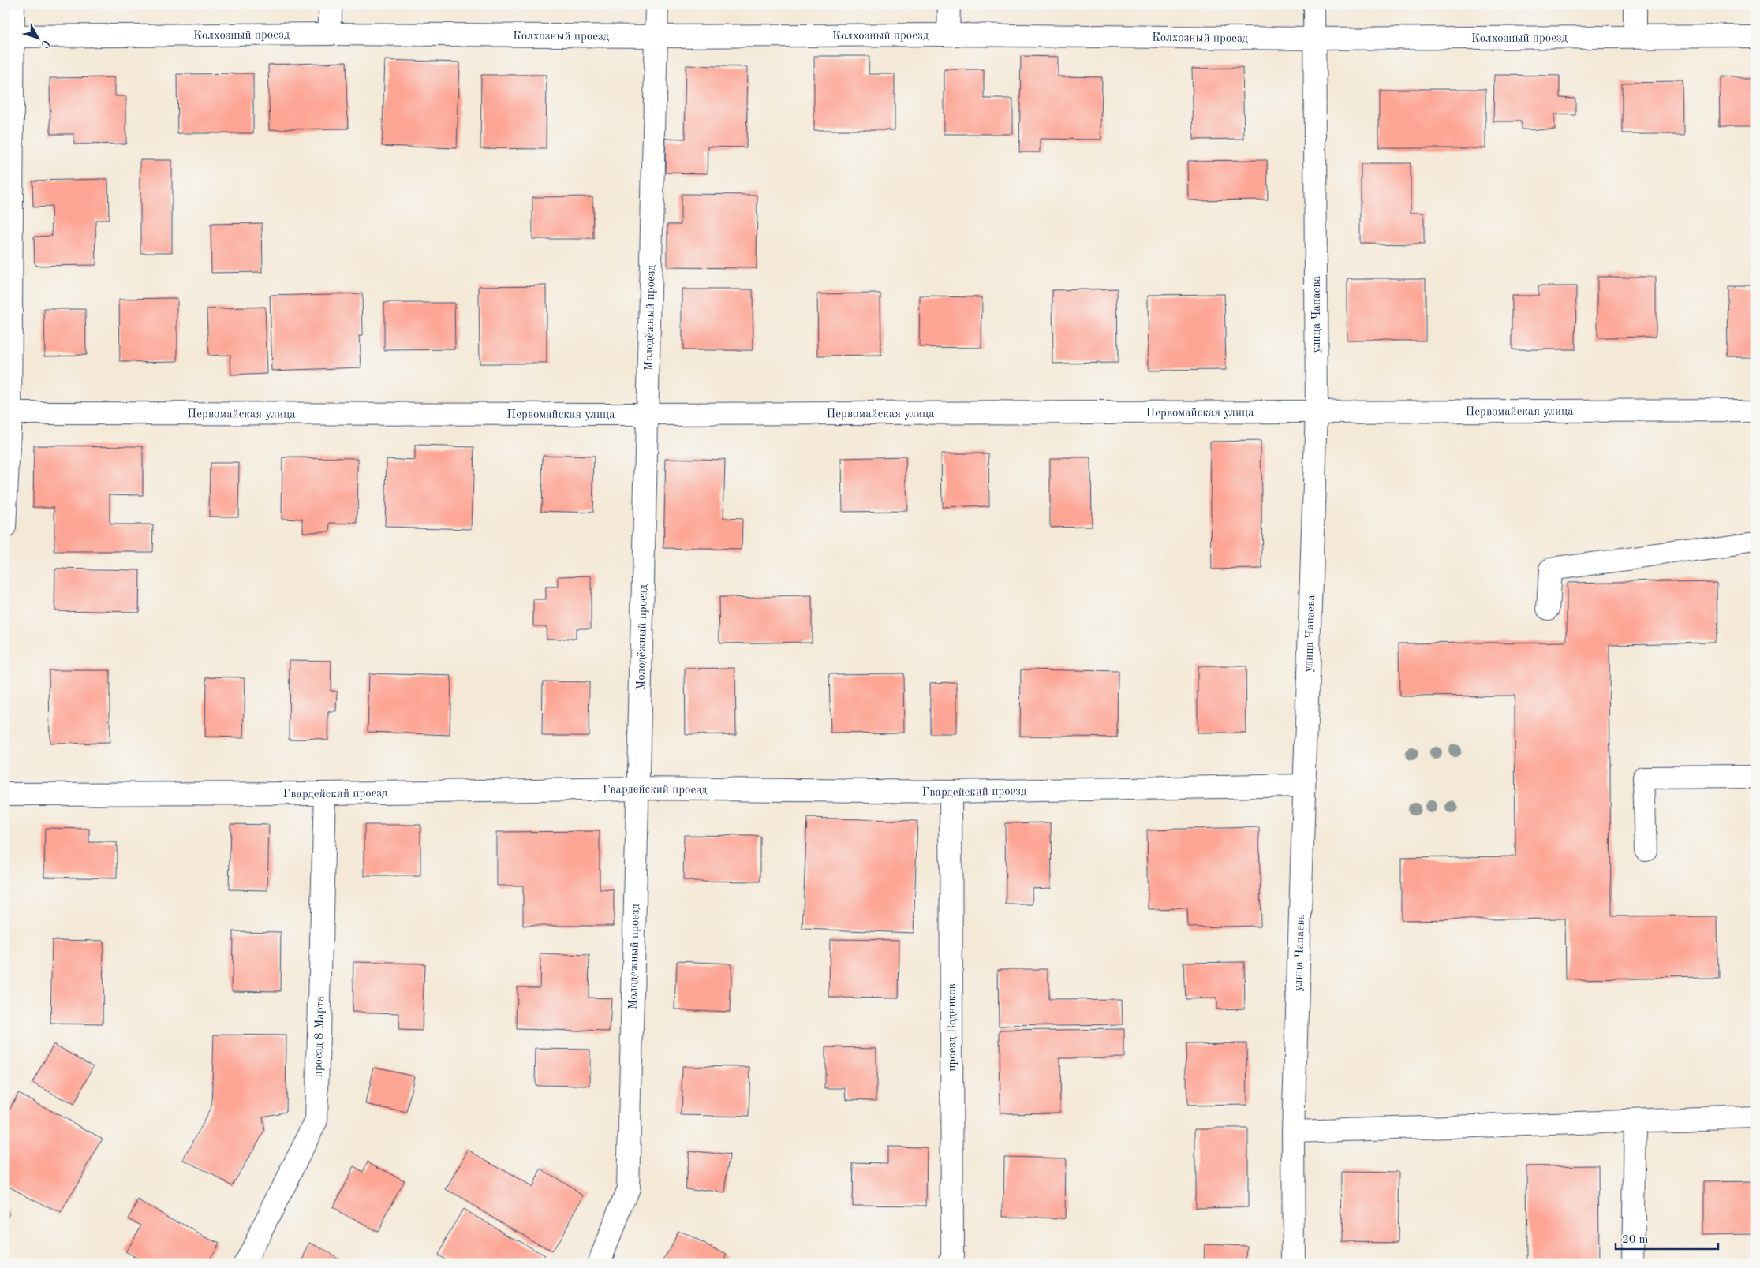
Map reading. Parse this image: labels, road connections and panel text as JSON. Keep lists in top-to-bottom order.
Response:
{
  "streets": {
    "street": [
      "Колхозный проезд",
      "улица Чапаева",
      "Молодёжный проезд",
      "Первомайская улица",
      "Гвардейский проезд",
      "проезд Водников",
      "проезд 8 Марта"
    ]
  },
  "crossings": [
    ["Колхозный проезд", "улица Чапаева"],
    ["Колхозный проезд", "Молодёжный проезд"],
    ["улица Чапаева", "Первомайская улица"],
    ["улица Чапаева", "Гвардейский проезд"],
    ["Молодёжный проезд", "Первомайская улица"],
    ["Молодёжный проезд", "Гвардейский проезд"],
    ["Гвардейский проезд", "проезд Водников"],
    ["Гвардейский проезд", "проезд 8 Марта"]
  ],
  "scale_bar": "20 m",
  "north": "bottom right"
}
